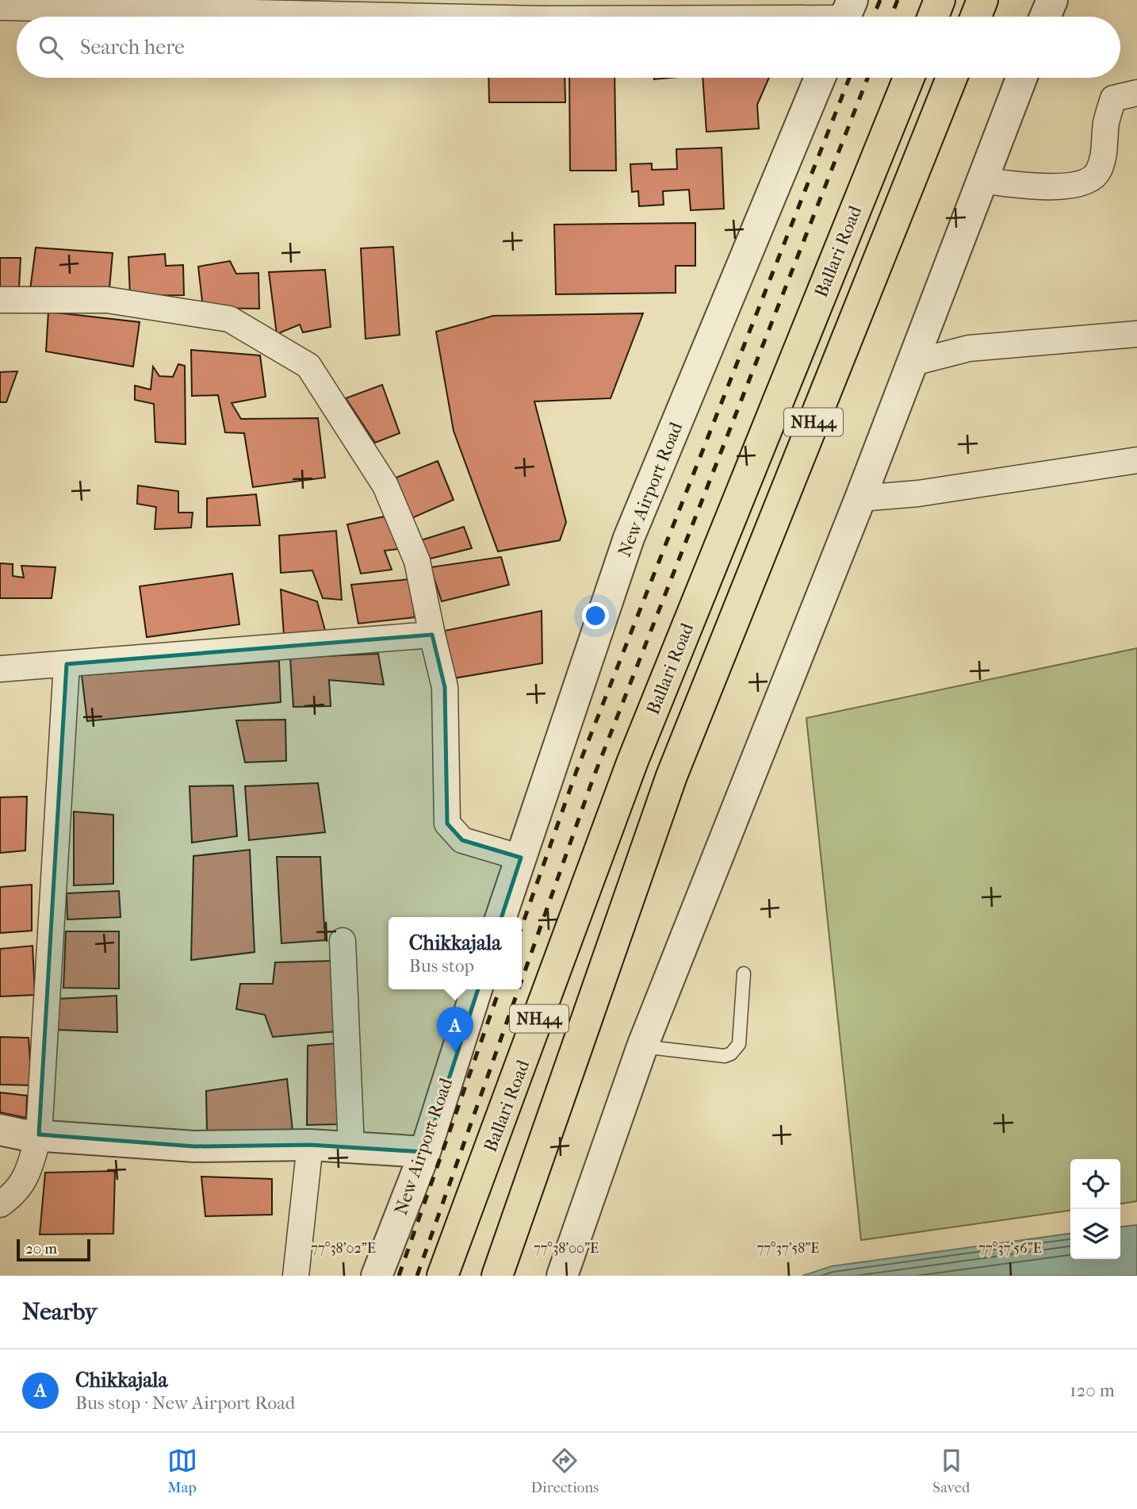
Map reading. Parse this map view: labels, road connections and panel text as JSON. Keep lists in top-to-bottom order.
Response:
{
  "streets": {
    "highway": ["Ballari Road", "NH44"],
    "street": ["New Airport Road"]
  },
  "scale_bar": "20 m",
  "page": {
    "search": "Search here",
    "popup": ["Chikkajala", "Bus stop"],
    "pins": "A",
    "scale": "20 m",
    "heading": "Nearby",
    "list": [
      {
        "mark": "A",
        "name": "Chikkajala",
        "note": "Bus stop · New Airport Road",
        "value": "120 m"
      }
    ],
    "nav": ["Map", "Directions", "Saved"]
  },
  "coordinates": [
    "77°38'02\"E",
    "77°38'00\"E",
    "77°37'58\"E",
    "77°37'56\"E"
  ]
}
